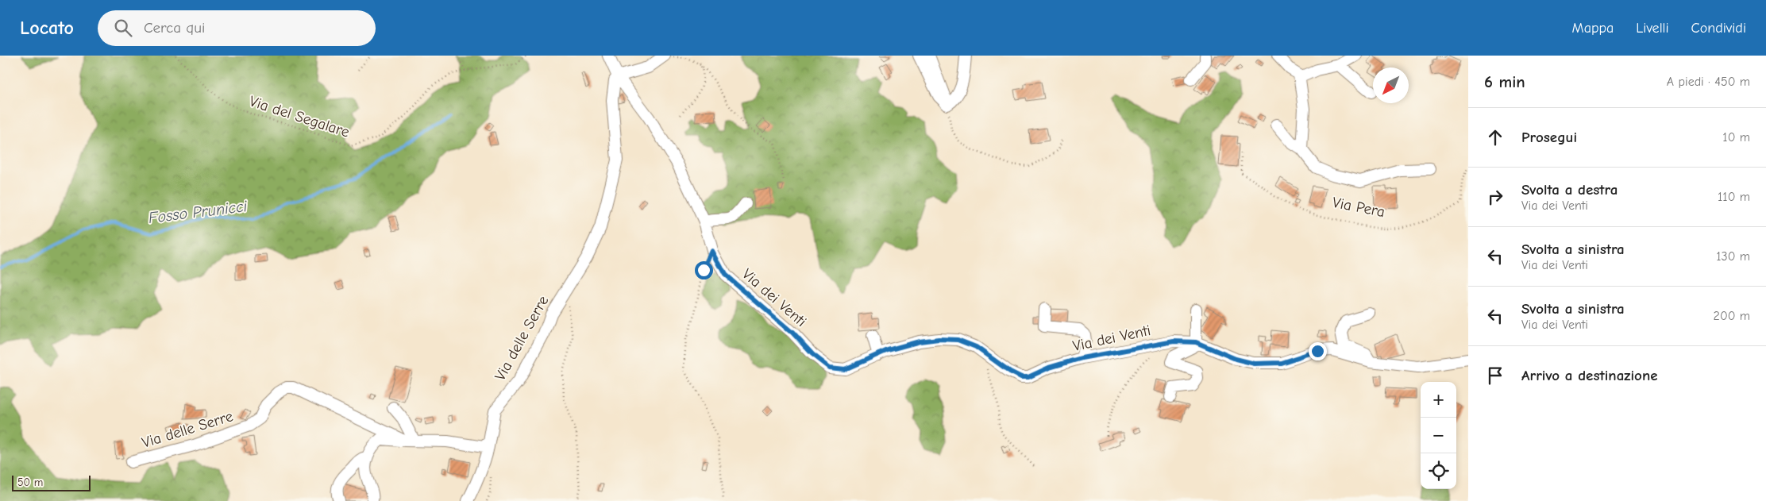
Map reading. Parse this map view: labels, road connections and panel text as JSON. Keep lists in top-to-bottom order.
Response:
{
  "streets": {
    "street": ["Via dei Venti", "Via delle Serre"],
    "path": ["Via del Segalare", "Via Pera"]
  },
  "crossings": [
    ["Via dei Venti", "Via delle Serre"]
  ],
  "water": ["Fosso Prunicci"],
  "scale_bar": "50 m",
  "north": "bottom left",
  "page": {
    "header": "Locato",
    "search": "Cerca qui",
    "nav": ["Mappa", "Livelli", "Condividi"],
    "heading": ["6 min", "A piedi · 450 m"],
    "list": [
      ["Prosegui", "10 m"],
      ["Svolta a destra", "Via dei Venti", "110 m"],
      ["Svolta a sinistra", "Via dei Venti", "130 m"],
      ["Svolta a sinistra", "Via dei Venti", "200 m"],
      "Arrivo a destinazione"
    ],
    "map_buttons": ["+", "−"],
    "scale": "50 m"
  }
}
